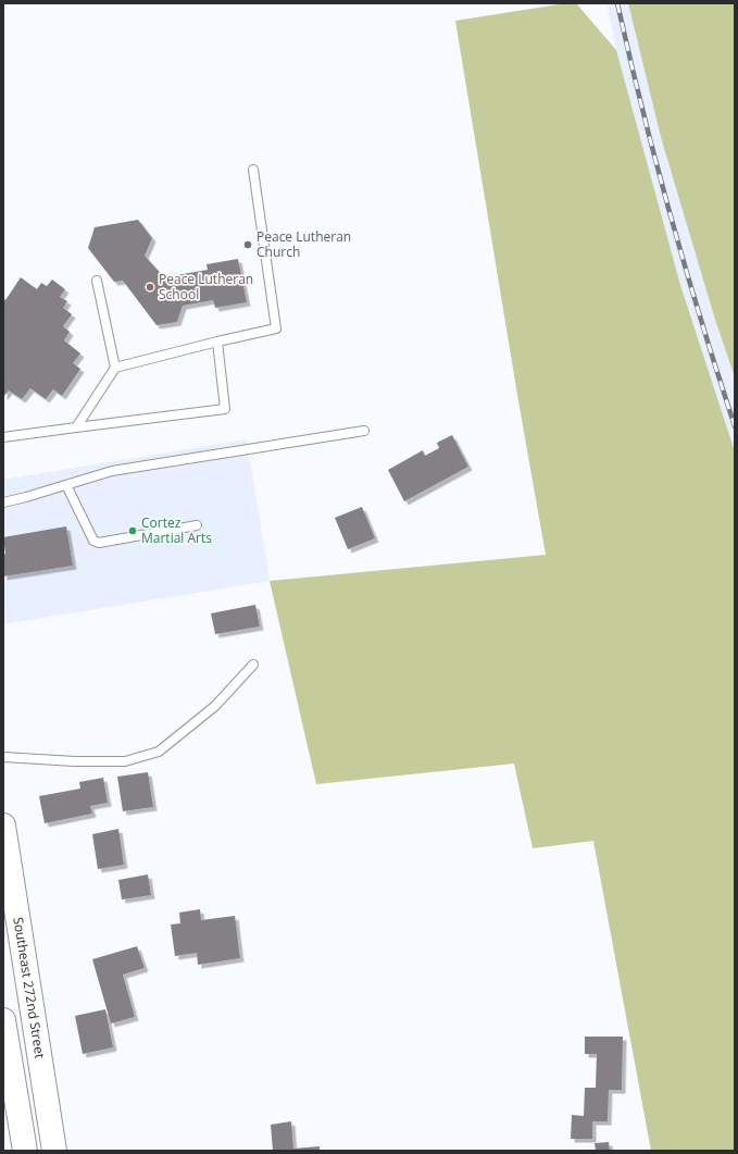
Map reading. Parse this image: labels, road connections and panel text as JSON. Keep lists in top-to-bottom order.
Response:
{
  "streets": {
    "main road": ["Southeast 272nd Street"]
  },
  "places": ["Peace Lutheran Church", "Peace Lutheran School", "Cortez Martial Arts"]
}
